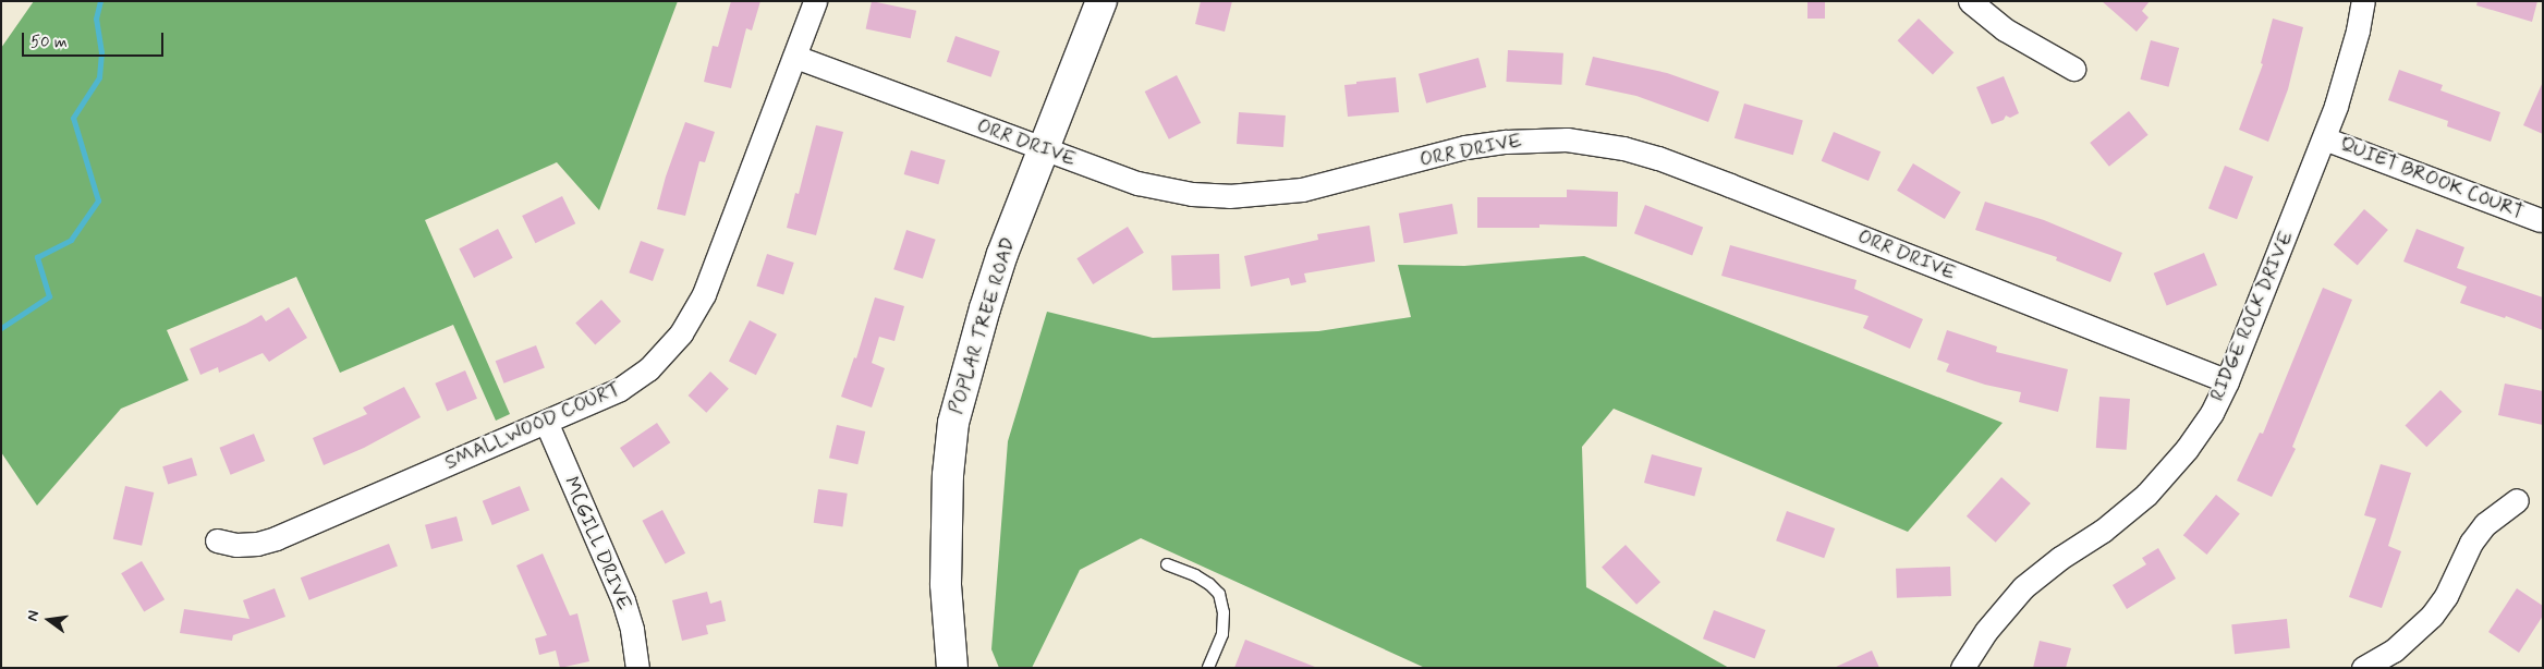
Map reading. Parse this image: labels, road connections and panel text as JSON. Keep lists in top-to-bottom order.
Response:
{
  "streets": {
    "main road": ["POPLAR TREE ROAD"],
    "street": [
      "ORR DRIVE",
      "QUIET BROOK COURT",
      "RIDGE ROCK DRIVE",
      "SMALLWOOD COURT",
      "MCGILL DRIVE"
    ]
  },
  "crossings": [
    ["ORR DRIVE", "RIDGE ROCK DRIVE"],
    ["ORR DRIVE", "POPLAR TREE ROAD"],
    ["ORR DRIVE", "SMALLWOOD COURT"],
    ["QUIET BROOK COURT", "RIDGE ROCK DRIVE"],
    ["SMALLWOOD COURT", "MCGILL DRIVE"]
  ],
  "scale_bar": "50 m",
  "north": "left"
}
